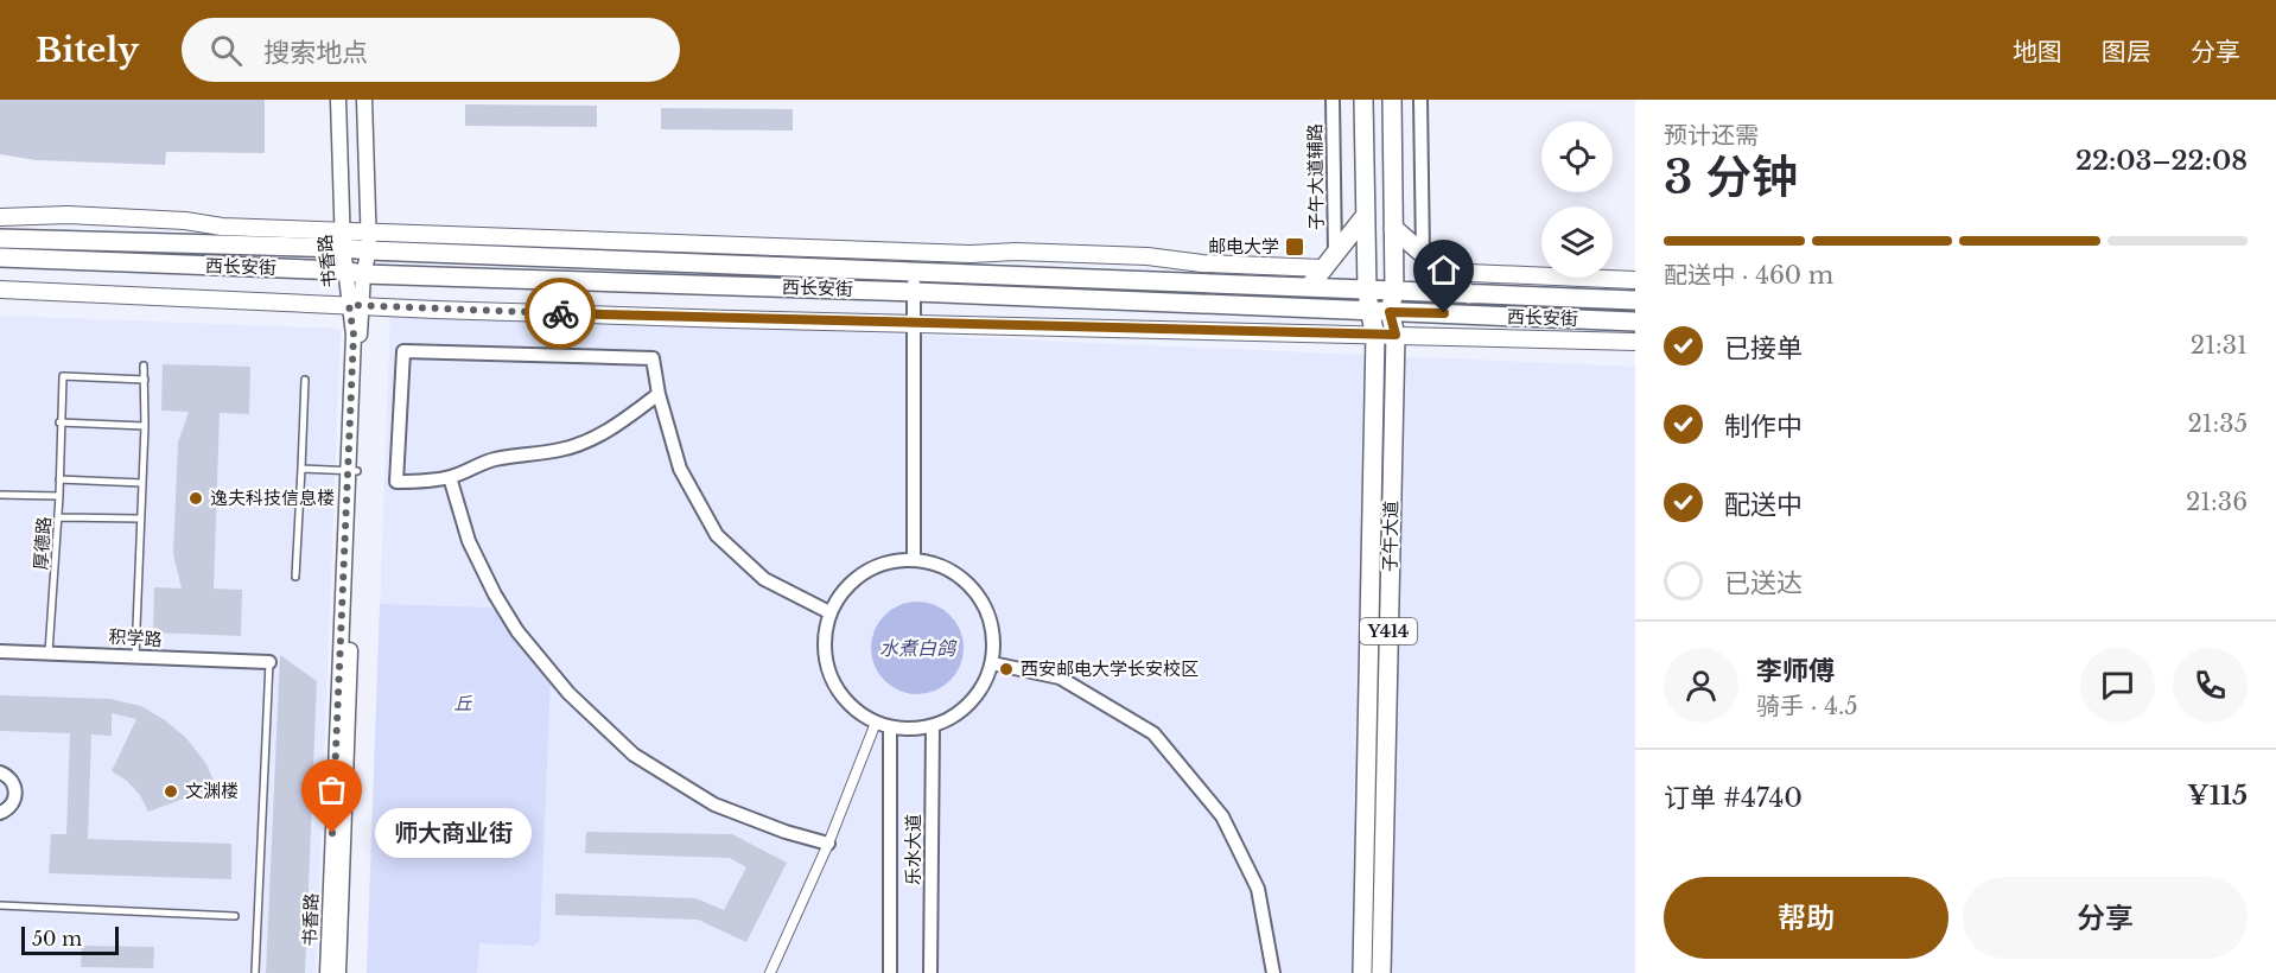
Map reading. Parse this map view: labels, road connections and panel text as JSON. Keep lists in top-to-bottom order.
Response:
{
  "streets": {
    "main road": ["西长安街", "子午大道", "Y414"],
    "street": [
      "子午大道辅路",
      "书香路",
      "积学路",
      "乐水大道"
    ],
    "lane": ["厚德路"]
  },
  "crossings": [
    ["书香路", "西长安街"],
    ["西长安街", "子午大道"],
    ["厚德路", "积学路"]
  ],
  "water": ["水煮白鸽"],
  "parks": ["丘"],
  "places": {
    "transit": ["邮电大学"],
    "other": [
      "逸夫科技信息楼",
      "西安邮电大学长安校区",
      "文渊楼",
      "师大商业街"
    ]
  },
  "scale_bar": "50 m",
  "page": {
    "header": "Bitely",
    "search": "搜索地点",
    "nav": ["地图", "图层", "分享"],
    "heading": ["3 分钟", "预计还需", "22:03–22:08"],
    "panel": [
      "李师傅",
      "骑手 · 4.5",
      "订单 #4740",
      "¥115"
    ],
    "bar": "配送中 · 460 m",
    "list": [
      ["已接单", "21:31"],
      ["制作中", "21:35"],
      ["配送中", "21:36"],
      "已送达"
    ],
    "bubble": "师大商业街",
    "buttons": ["帮助", "分享"],
    "scale": "50 m"
  }
}
